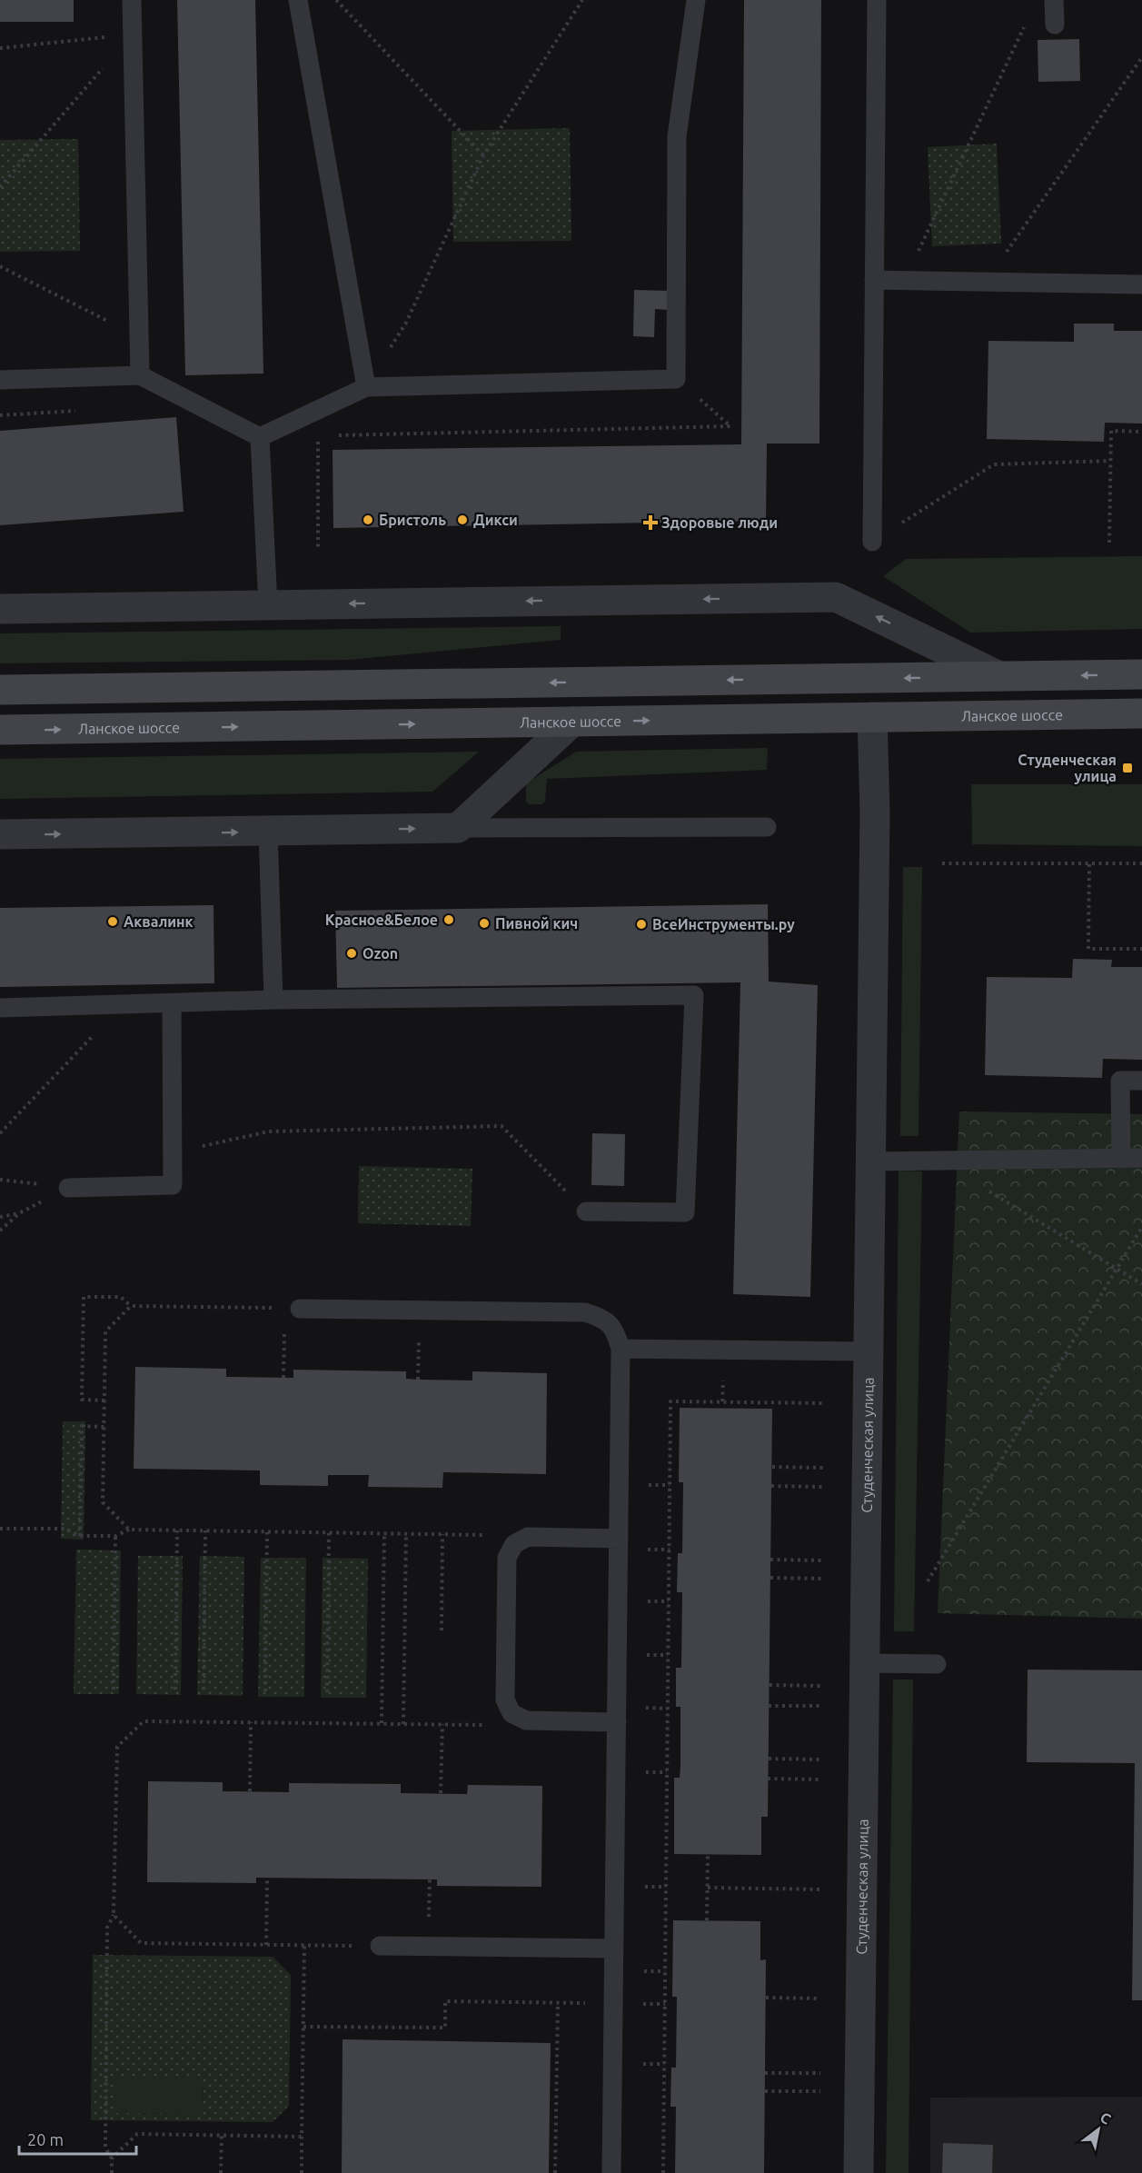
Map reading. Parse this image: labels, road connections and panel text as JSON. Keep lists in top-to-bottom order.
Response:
{
  "streets": {
    "main road": ["Ланское шоссе"],
    "street": ["Студенческая улица"]
  },
  "crossings": [
    ["Ланское шоссе", "Студенческая улица"]
  ],
  "places": {
    "other": [
      "Бристоль",
      "Дикси",
      "Красное&Белое",
      "Аквалинк",
      "Пивной кич",
      "ВсеИнструменты.ру",
      "Ozon"
    ],
    "health": ["Здоровые люди"],
    "transit": ["Студенческая улица"]
  },
  "scale_bar": "20 m",
  "north": "top right"
}
